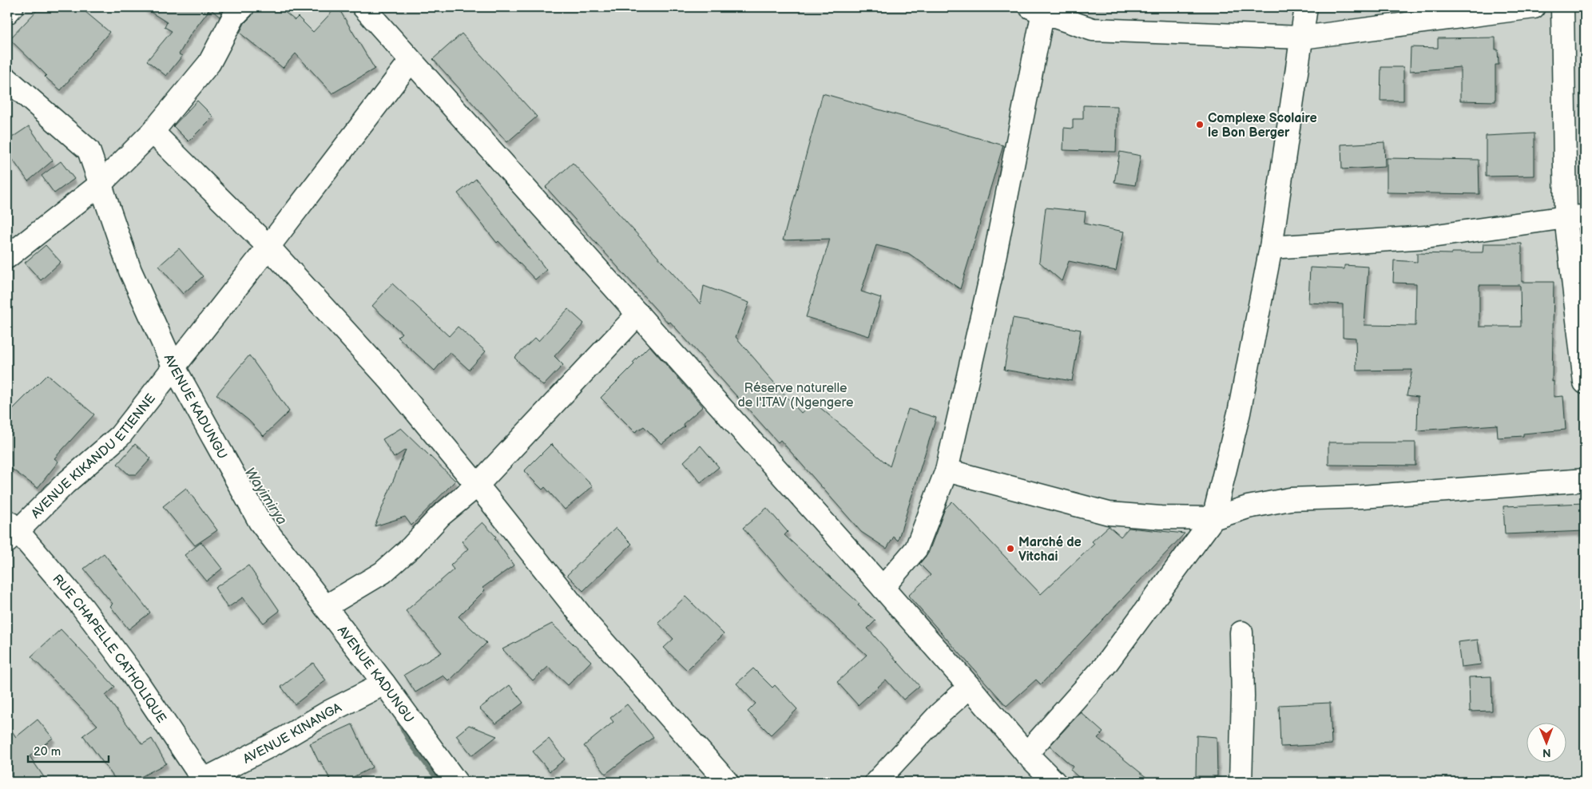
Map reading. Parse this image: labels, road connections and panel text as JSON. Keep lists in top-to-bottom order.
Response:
{
  "streets": {
    "street": [
      "AVENUE KADUNGU",
      "AVENUE KIKANDU ETIENNE",
      "RUE CHAPELLE CATHOLIQUE",
      "AVENUE KINANGA"
    ]
  },
  "crossings": [
    ["AVENUE KADUNGU", "AVENUE KIKANDU ETIENNE"],
    ["AVENUE KADUNGU", "AVENUE KINANGA"],
    ["AVENUE KIKANDU ETIENNE", "RUE CHAPELLE CATHOLIQUE"],
    ["RUE CHAPELLE CATHOLIQUE", "AVENUE KINANGA"]
  ],
  "water": ["Wayimirya"],
  "parks": ["Réserve naturelle de l'ITAV (Ngengere"],
  "places": ["Complexe Scolaire le Bon Berger", "Marché de Vitchai"],
  "scale_bar": "20 m",
  "north": "bottom"
}
